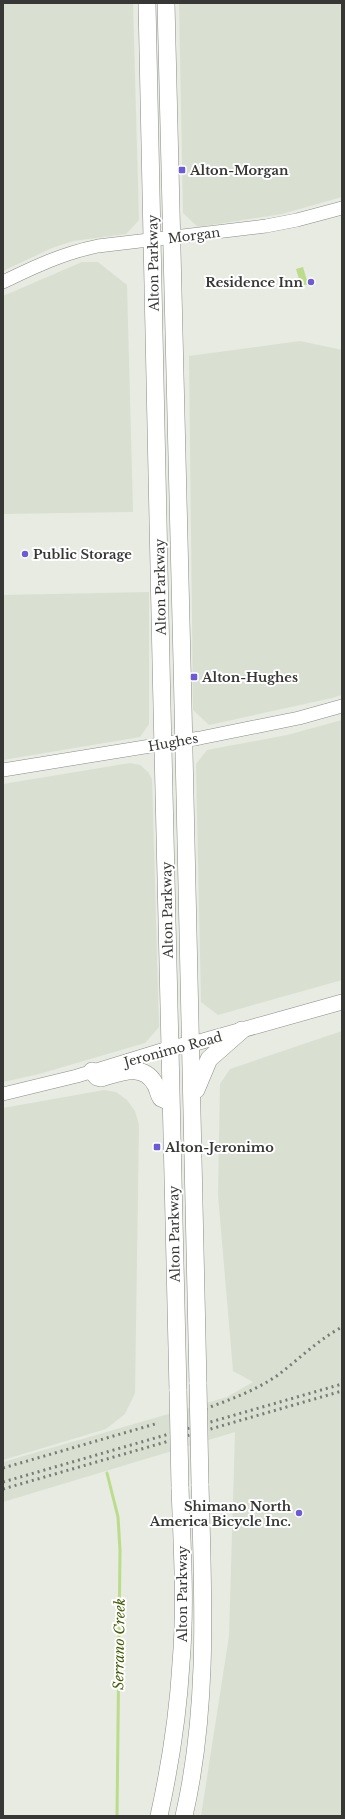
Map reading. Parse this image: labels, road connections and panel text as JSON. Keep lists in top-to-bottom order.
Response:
{
  "streets": {
    "main road": ["Alton Parkway", "Jeronimo Road"],
    "street": ["Morgan", "Hughes"]
  },
  "crossings": [
    ["Morgan", "Alton Parkway"],
    ["Alton Parkway", "Hughes"],
    ["Alton Parkway", "Jeronimo Road"]
  ],
  "water": ["Serrano Creek"],
  "places": {
    "transit": ["Alton-Morgan", "Alton-Hughes", "Alton-Jeronimo"],
    "other": ["Residence Inn", "Public Storage", "Shimano North America Bicycle Inc."]
  }
}
